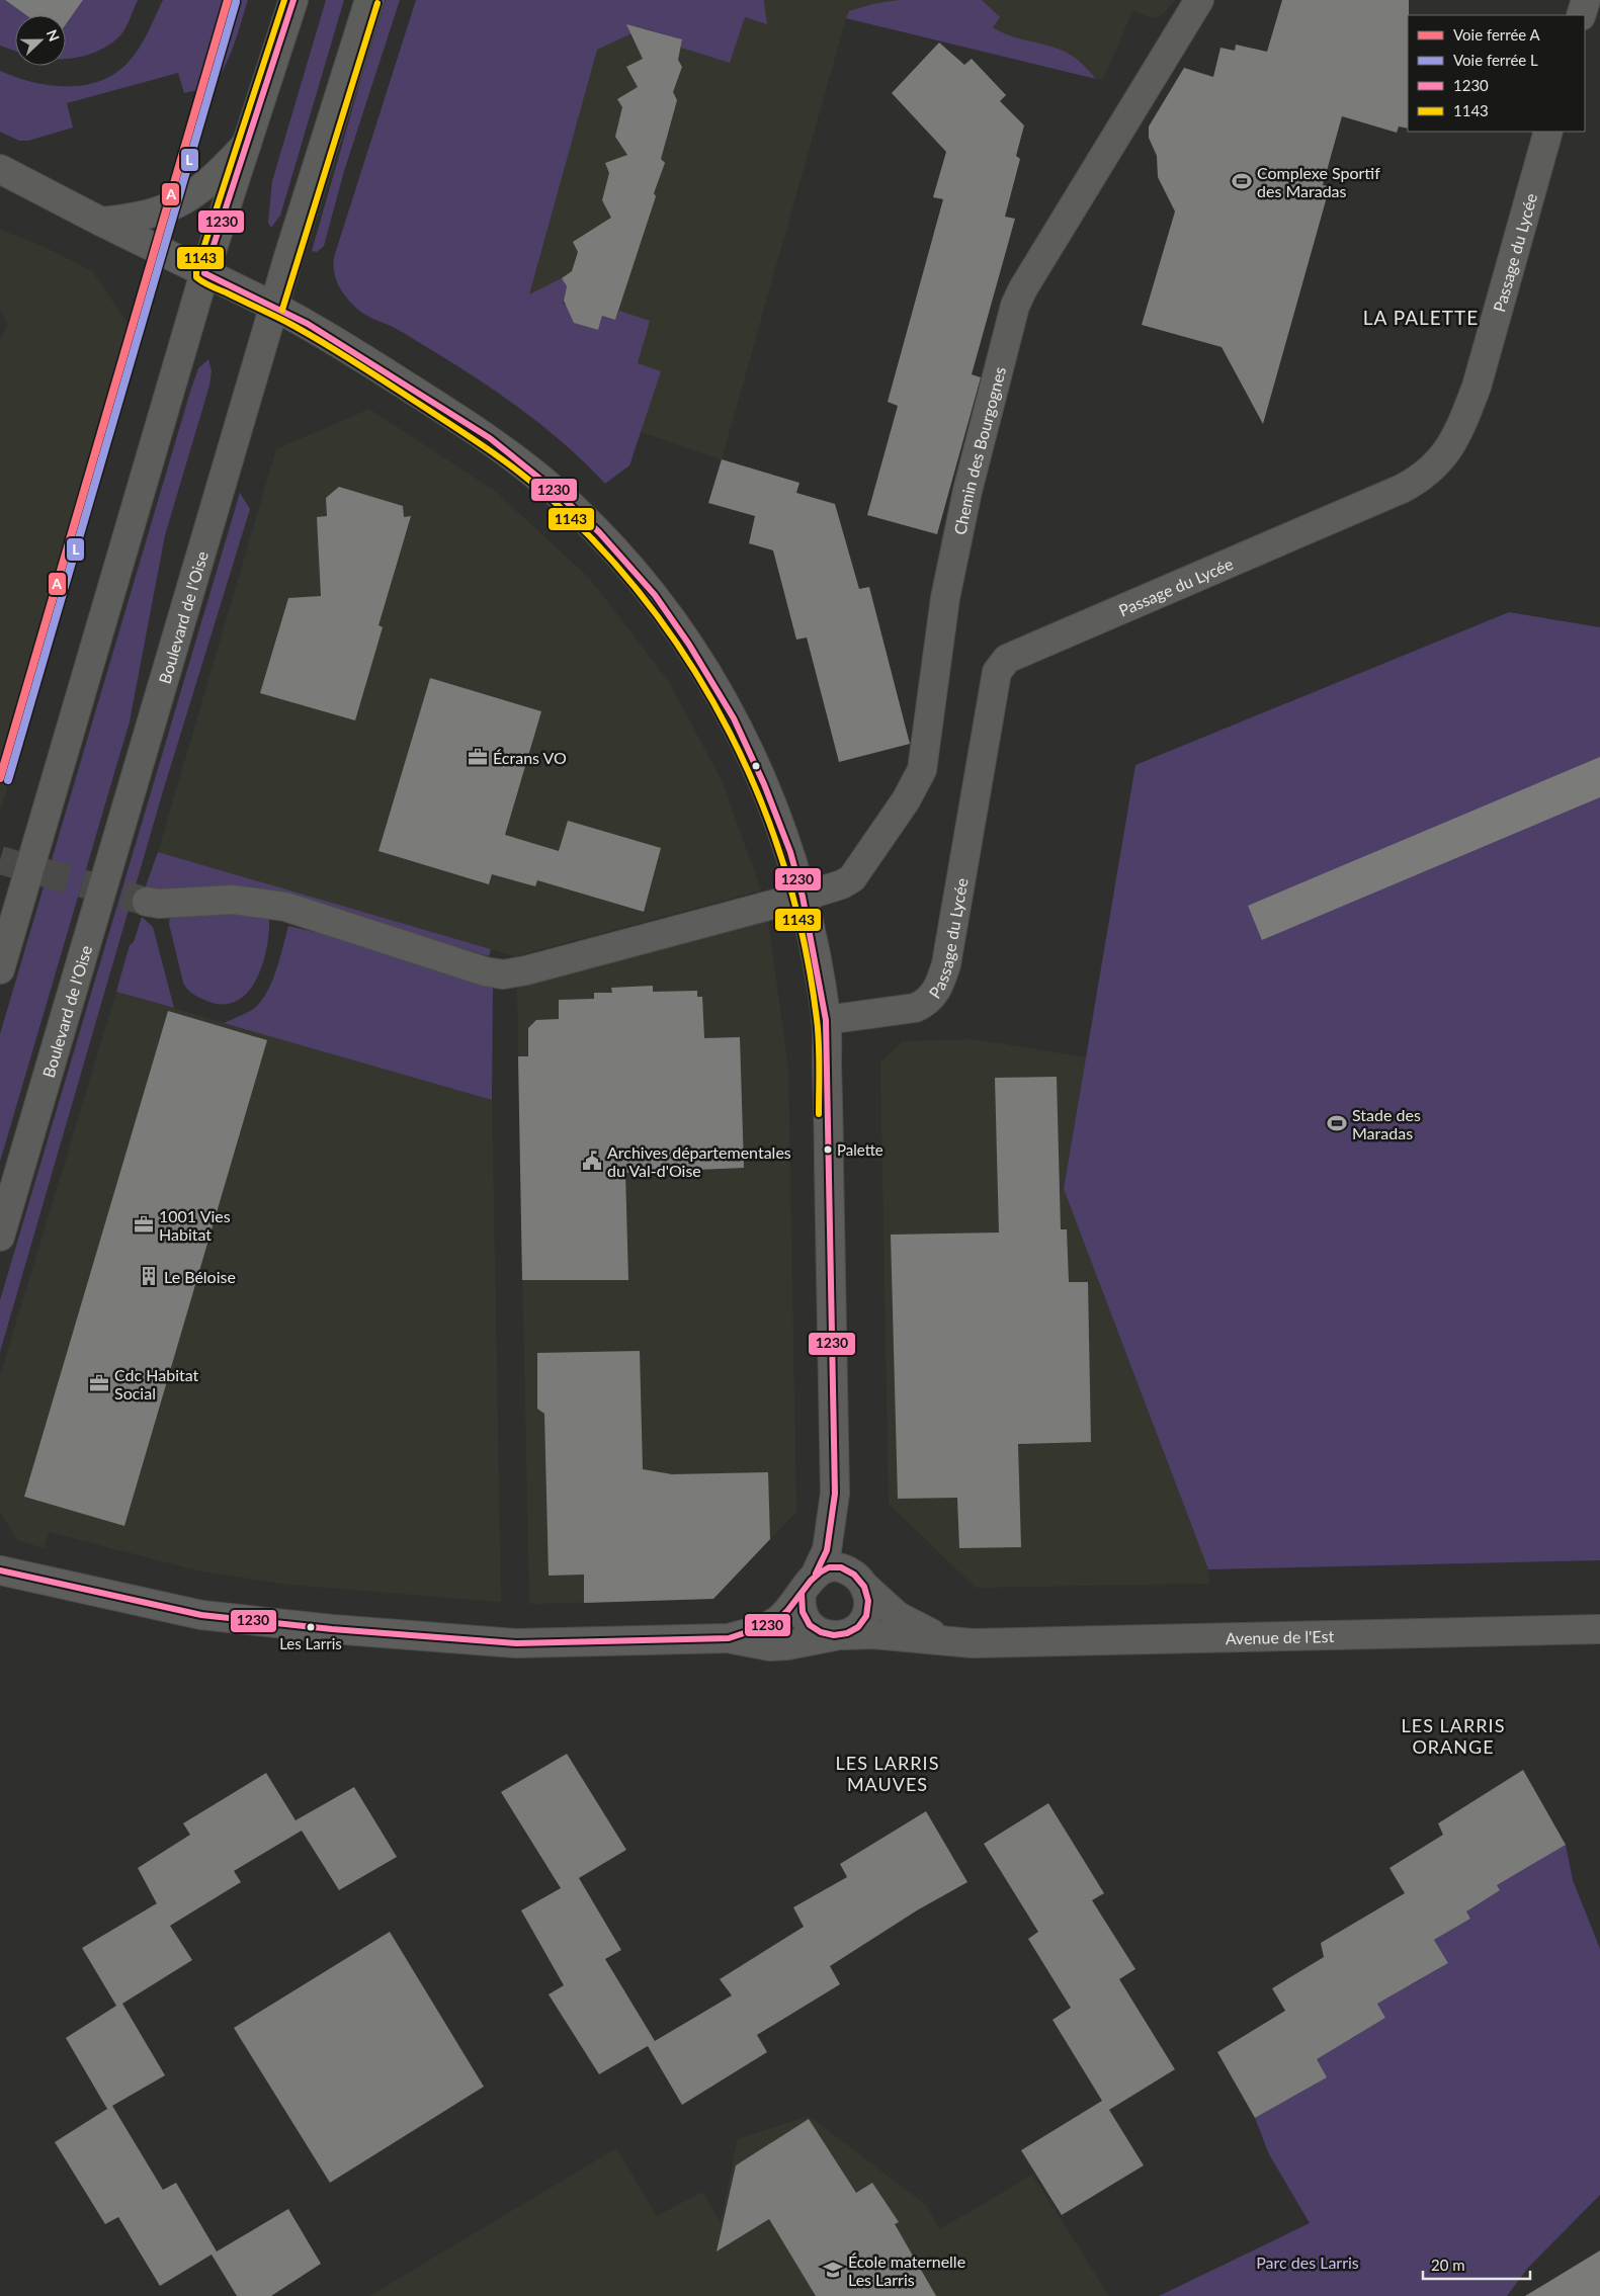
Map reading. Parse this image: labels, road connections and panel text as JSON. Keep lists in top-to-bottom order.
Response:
{
  "streets": {
    "street": [
      "Passage du Lycée",
      "Chemin des Bourgognes",
      "Boulevard de l'Oise",
      "Avenue de l'Est"
    ]
  },
  "districts": ["LA PALETTE", "LES LARRIS ORANGE", "LES LARRIS MAUVES"],
  "parks": ["Parc des Larris"],
  "places": {
    "sports": ["Complexe Sportif des Maradas", "Stade des Maradas"],
    "office": ["Écrans VO", "1001 Vies Habitat", "Cdc Habitat Social"],
    "other": ["Palette", "Les Larris"],
    "public building": ["Archives départementales du Val-d'Oise"],
    "building": ["Le Béloise"],
    "school or university": ["École maternelle Les Larris"]
  },
  "lines": [
    "rail line A",
    "transit line 1230",
    "transit line 1143",
    "rail line L"
  ],
  "legend": [
    "Voie ferrée A",
    "Voie ferrée L",
    "1230",
    "1143"
  ],
  "scale_bar": "20 m",
  "north": "right"
}
